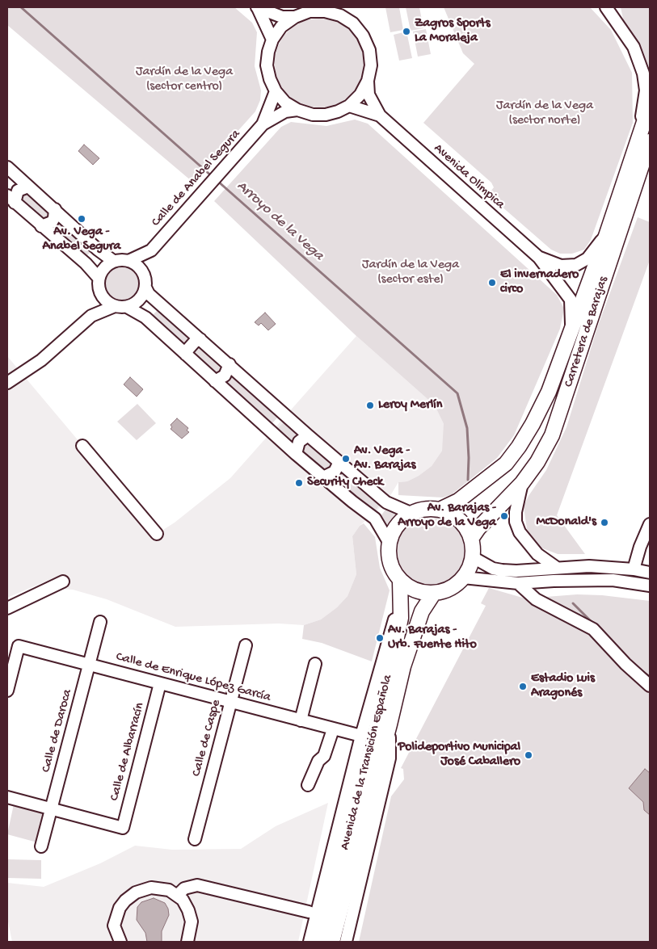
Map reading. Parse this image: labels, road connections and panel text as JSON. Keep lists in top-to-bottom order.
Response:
{
  "streets": {
    "main road": ["Carretera de Barajas", "Avenida de la Transición Española"],
    "street": [
      "Avenida Olímpica",
      "Calle de Anabel Segura",
      "Calle de Enrique López García",
      "Calle de Daroca",
      "Calle de Caspe",
      "Calle de Albarracín"
    ]
  },
  "crossings": [
    ["Avenida Olímpica", "Calle de Anabel Segura"],
    ["Carretera de Barajas", "Avenida de la Transición Española"],
    ["Calle de Enrique López García", "Calle de Daroca"],
    ["Calle de Enrique López García", "Calle de Caspe"],
    ["Calle de Enrique López García", "Calle de Albarracín"],
    ["Calle de Daroca", "Calle de Albarracín"]
  ],
  "water": ["Arroyo de la Vega"],
  "parks": ["Jardín de la Vega (sector centro)", "Jardín de la Vega (sector norte)", "Jardín de la Vega (sector este)"],
  "places": [
    "Zagros Sports La Moraleja",
    "Av. Vega - Anabel Segura",
    "El invernadero circo",
    "Leroy Merlín",
    "Av. Vega - Av. Barajas",
    "Security Check",
    "Av. Barajas - Arroyo de la Vega",
    "McDonald's",
    "Av. Barajas - Urb. Fuente Hito",
    "Estadio Luis Aragonés",
    "Polideportivo Municipal José Caballero"
  ]
}
